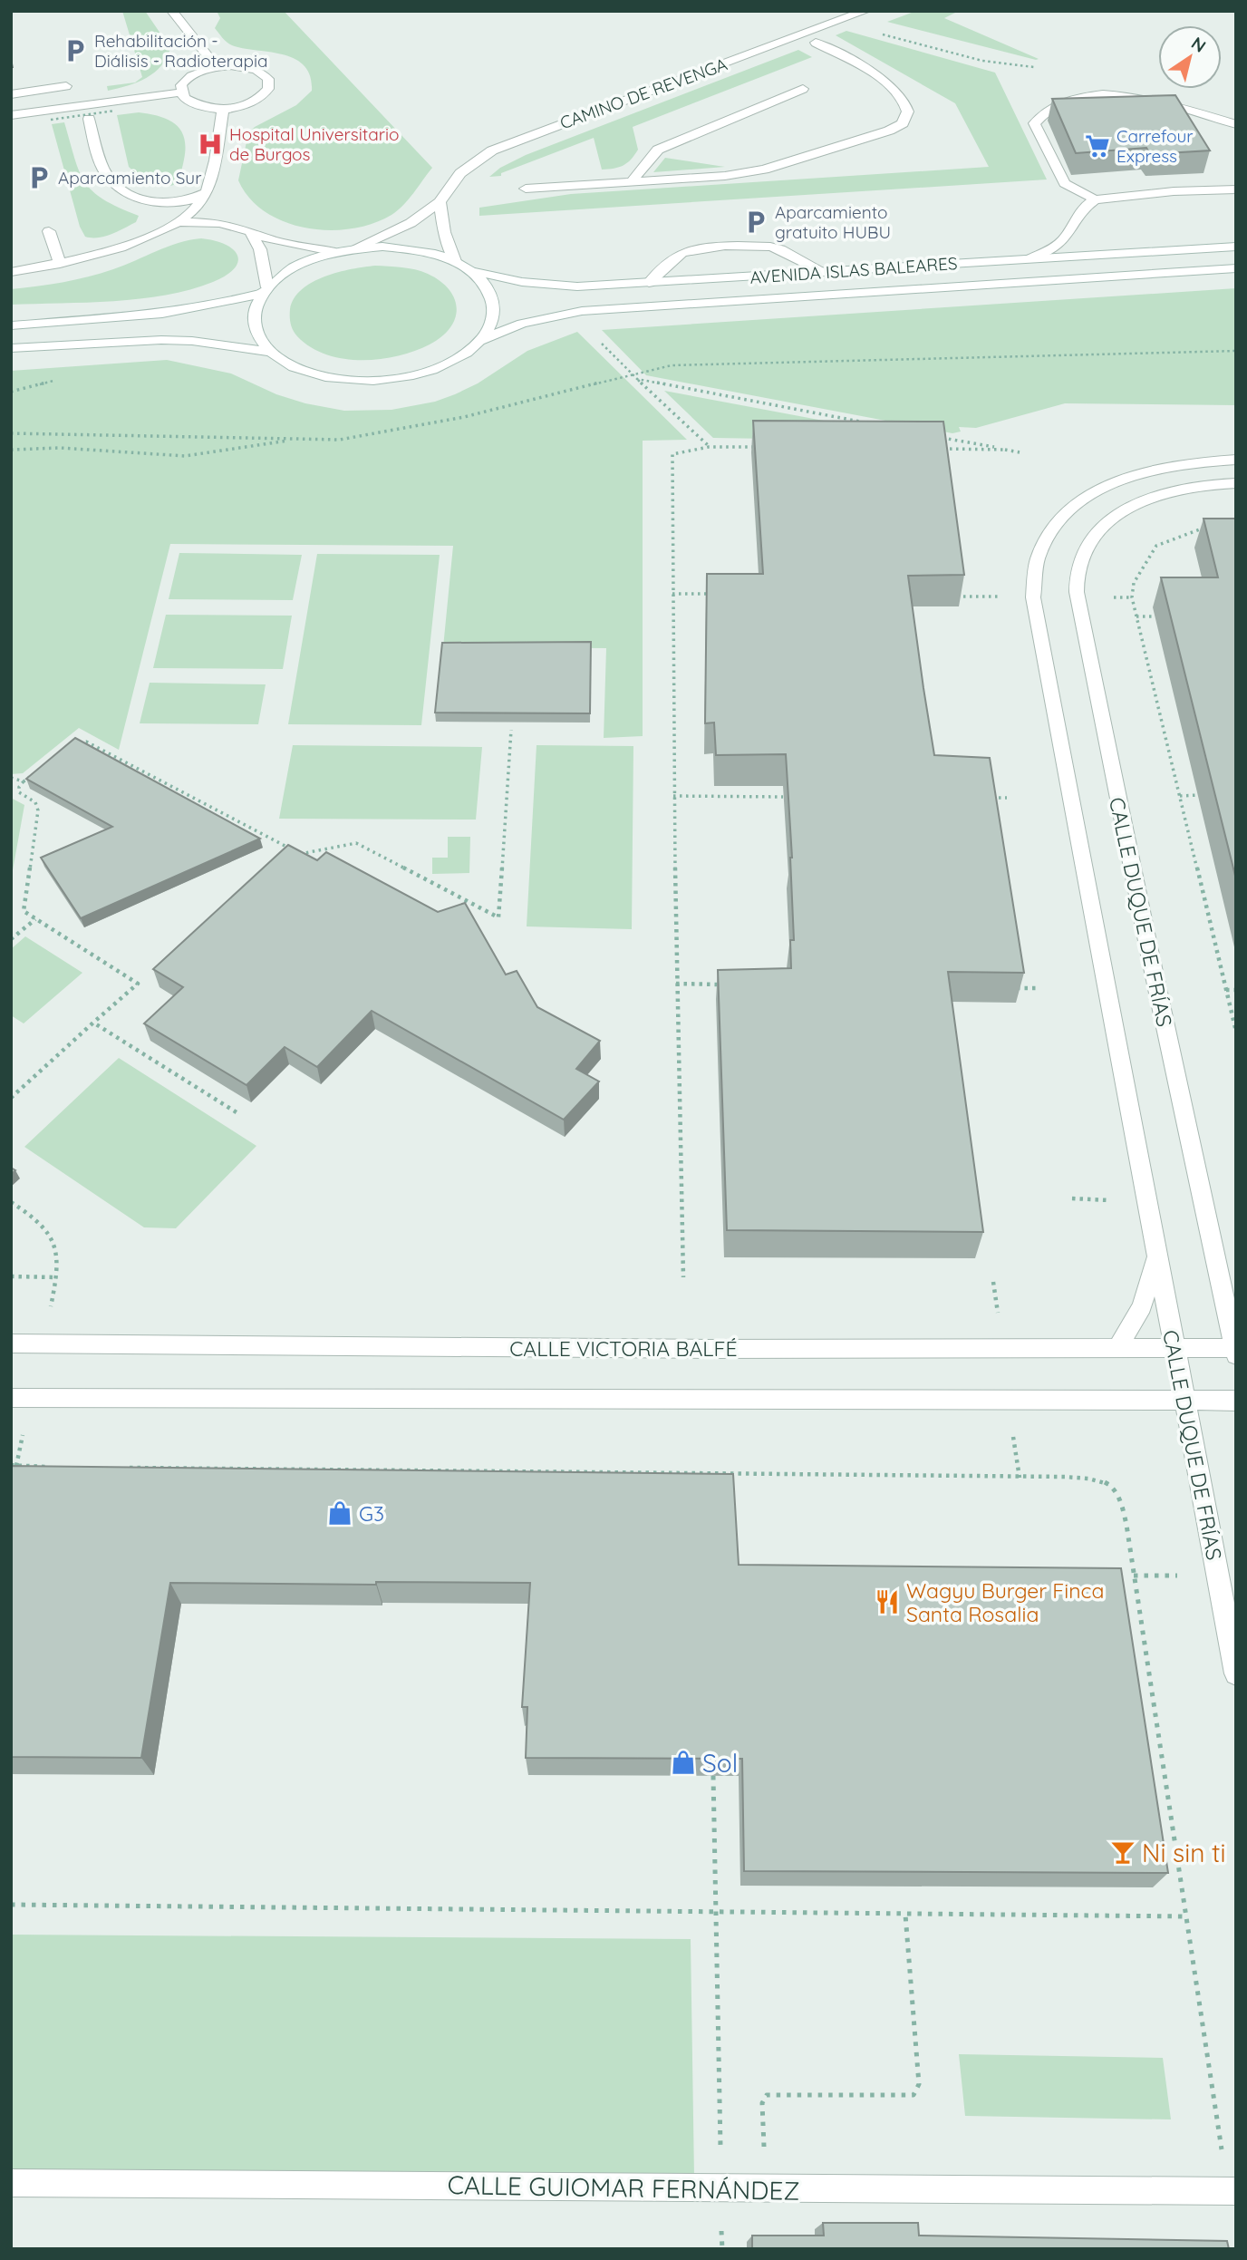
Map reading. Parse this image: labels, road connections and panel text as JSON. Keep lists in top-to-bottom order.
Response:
{
  "streets": {
    "street": [
      "CAMINO DE REVENGA",
      "AVENIDA ISLAS BALEARES",
      "CALLE DUQUE DE FRÍAS",
      "CALLE VICTORIA BALFÉ",
      "CALLE GUIOMAR FERNÁNDEZ"
    ]
  },
  "crossings": [
    ["CAMINO DE REVENGA", "AVENIDA ISLAS BALEARES"],
    ["CALLE DUQUE DE FRÍAS", "CALLE VICTORIA BALFÉ"]
  ],
  "places": {
    "parking": ["Rehabilitación - Diálisis - Radioterapia", "Aparcamiento Sur", "Aparcamiento gratuito HUBU"],
    "hospital": ["Hospital Universitario de Burgos"],
    "supermarket": ["Carrefour Express"],
    "shop": ["G3", "Sol"],
    "restaurant": ["Wagyu Burger Finca Santa Rosalia"],
    "bar": ["Ni sin ti"]
  },
  "north": "top right"
}
